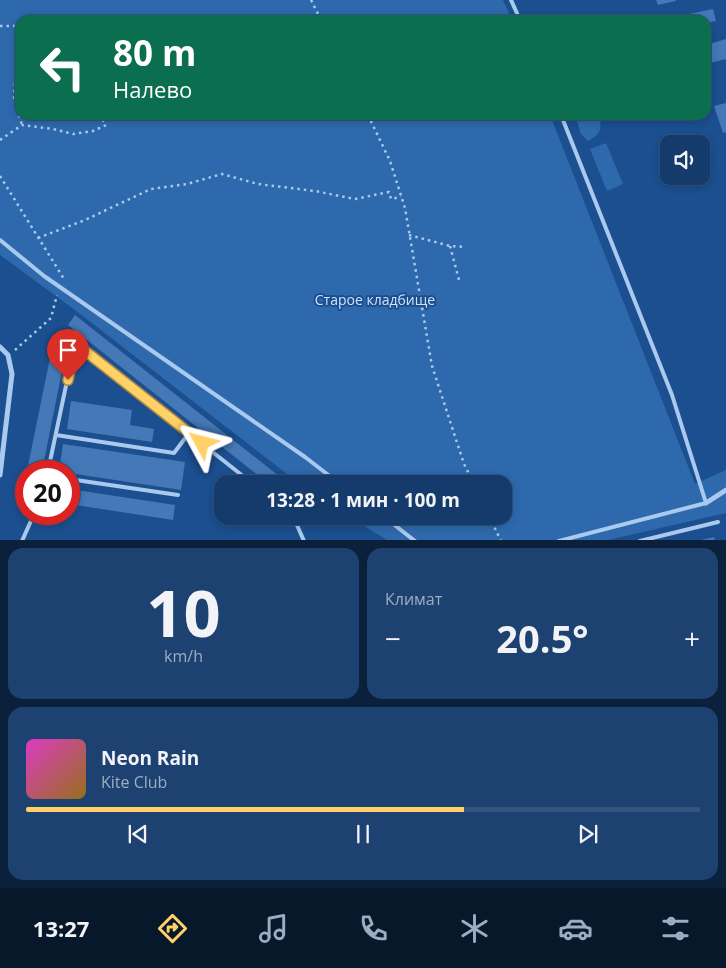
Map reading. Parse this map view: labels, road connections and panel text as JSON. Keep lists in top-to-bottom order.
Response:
{
  "parks": ["Старое кладбище"],
  "page": {
    "turn": ["80 m", "Налево"],
    "limit": "20",
    "trip": "13:28 · 1 мин · 100 m",
    "tile": [
      ["10", "km/h"],
      "Климат"
    ],
    "heat": ["−", "20.5°", "+"],
    "song": ["Neon Rain", "Kite Club"],
    "tabs": "13:27"
  }
}
